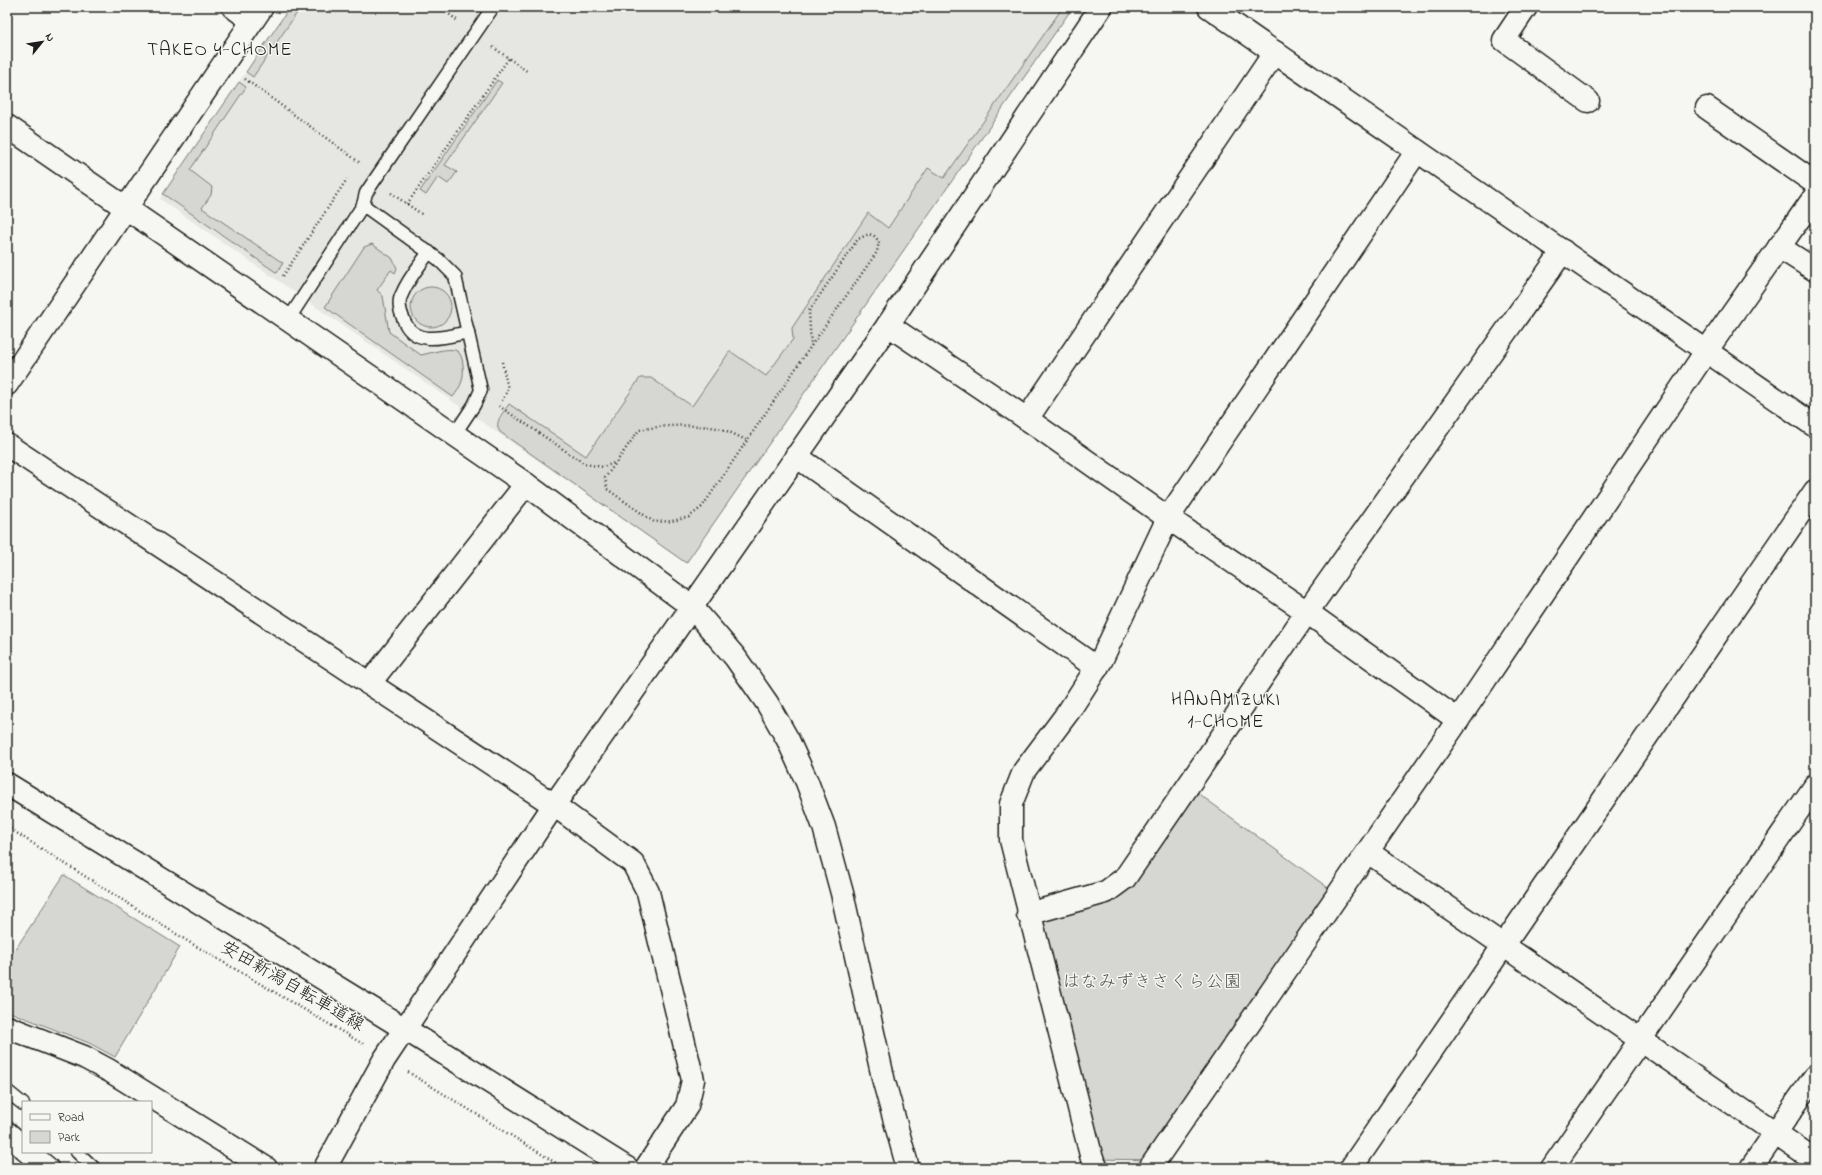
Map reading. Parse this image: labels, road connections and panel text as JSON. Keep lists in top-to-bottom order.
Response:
{
  "streets": {
    "path": ["安田新潟自転車道線"]
  },
  "districts": ["TAKEO 4-CHOME", "HANAMIZUKI 1-CHOME"],
  "parks": ["はなみずきさくら公園"],
  "legend": ["Road", "Park"],
  "north": "top right"
}
